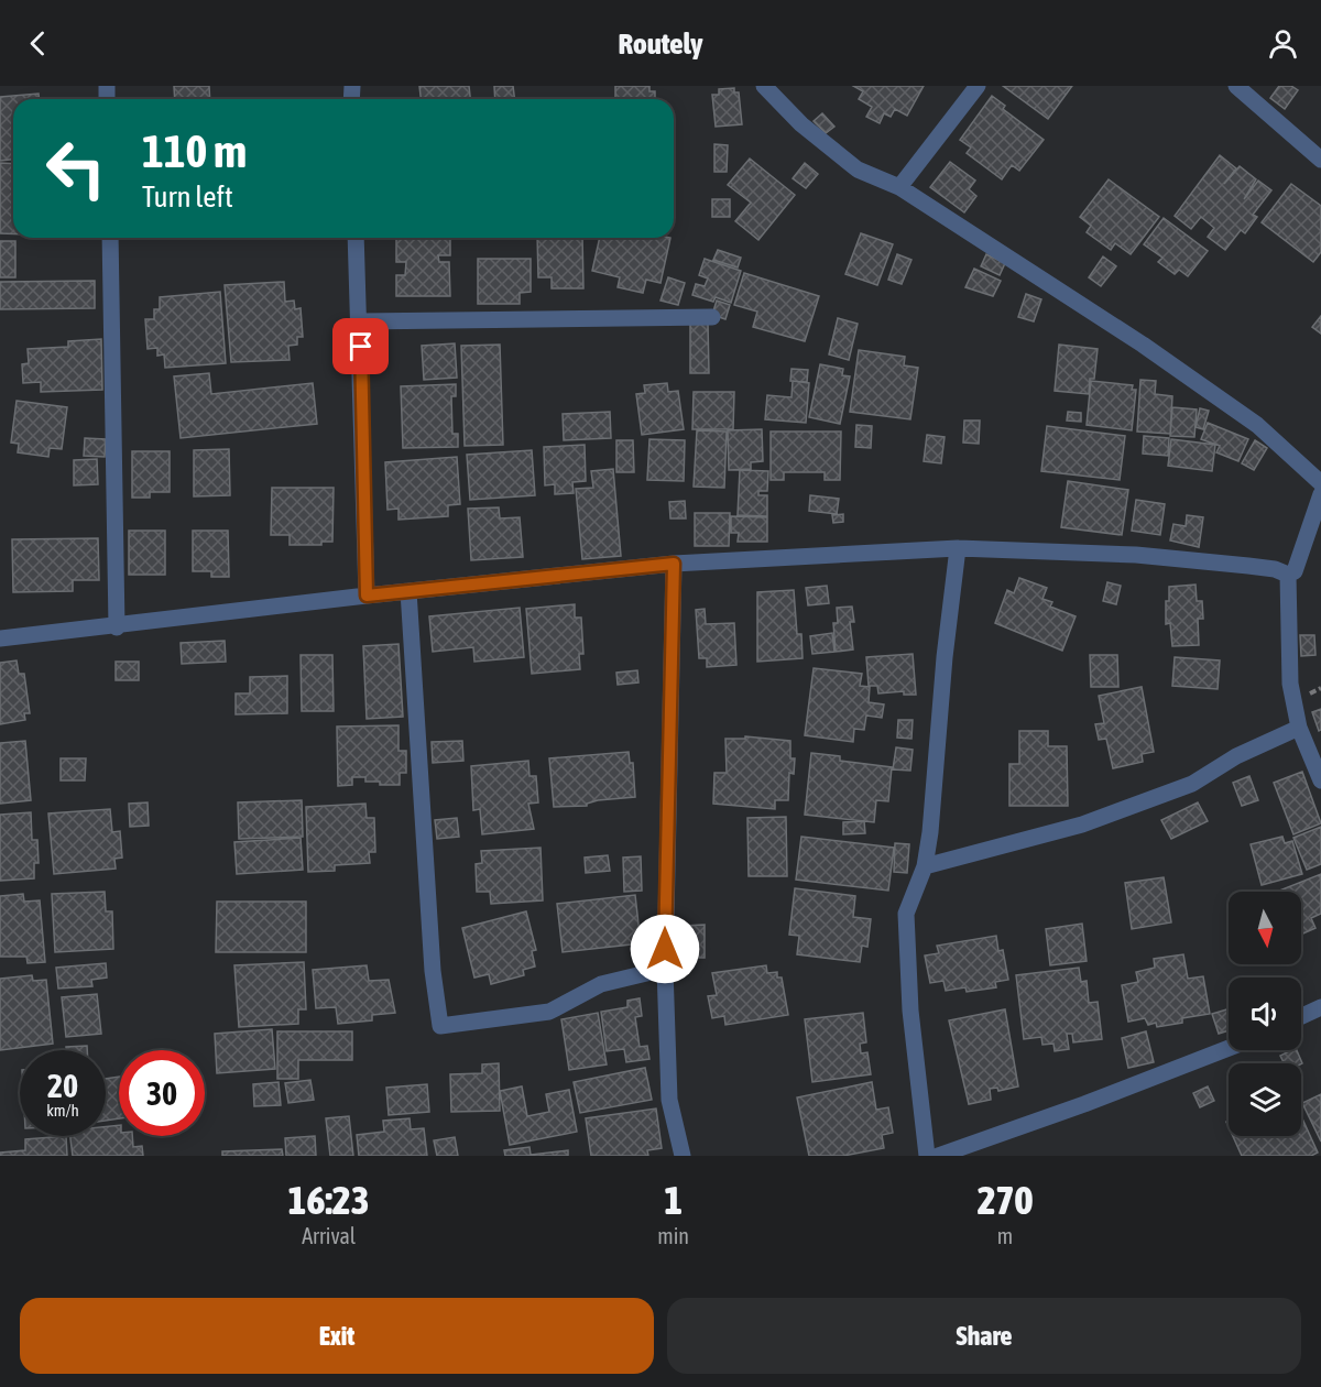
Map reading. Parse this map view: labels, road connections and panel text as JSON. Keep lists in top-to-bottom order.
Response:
{
  "north": "bottom",
  "page": {
    "header": "Routely",
    "turn": ["110 m", "Turn left"],
    "speed": "20 km/h",
    "limit": "30",
    "eta": [
      "16:23",
      "Arrival",
      "1",
      "min",
      "270",
      "m"
    ],
    "buttons": ["Exit", "Share"]
  }
}
